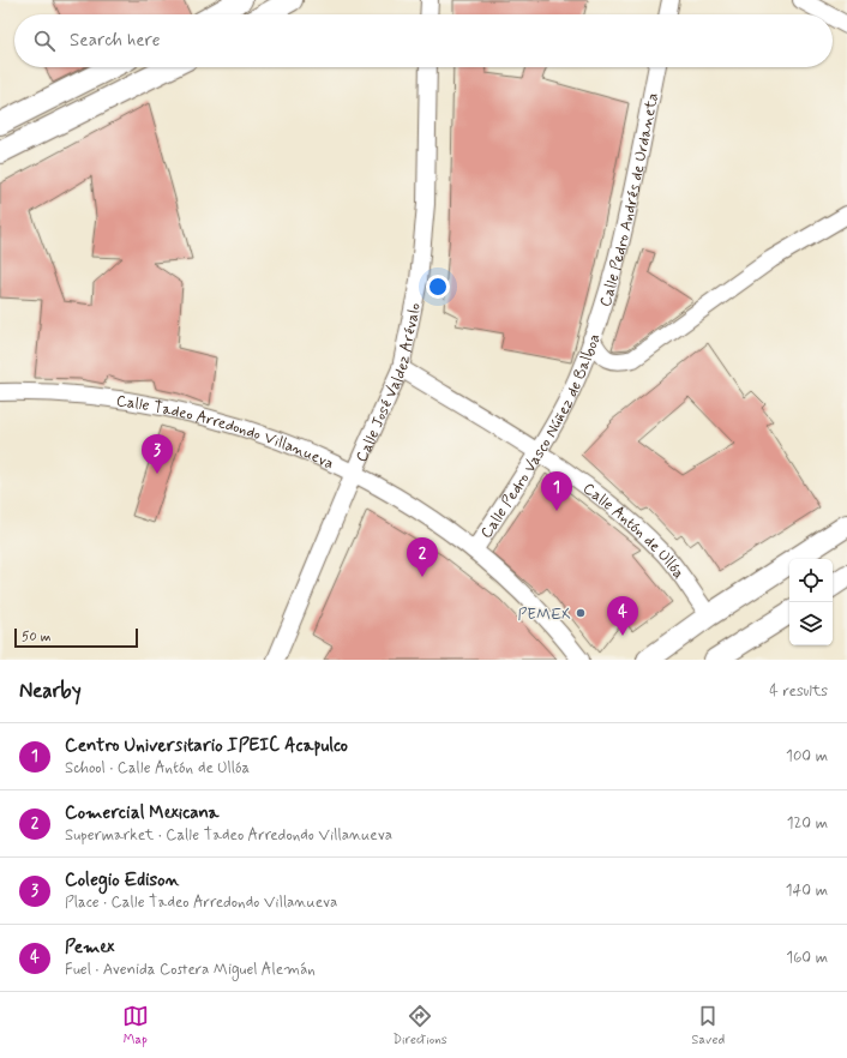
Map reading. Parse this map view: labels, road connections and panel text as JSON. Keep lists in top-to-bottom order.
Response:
{
  "streets": {
    "street": [
      "Calle Pedro Andrés de Urdaneta",
      "Calle José Valdez Arévalo",
      "Calle Tadeo Arredondo Villanueva",
      "Calle Pedro Vasco Núñez de Balboa",
      "Calle Antón de Ullóa"
    ]
  },
  "crossings": [
    ["Calle Pedro Andrés de Urdaneta", "Calle Pedro Vasco Núñez de Balboa"],
    ["Calle José Valdez Arévalo", "Calle Tadeo Arredondo Villanueva"],
    ["Calle José Valdez Arévalo", "Calle Antón de Ullóa"],
    ["Calle Tadeo Arredondo Villanueva", "Calle Pedro Vasco Núñez de Balboa"],
    ["Calle Pedro Vasco Núñez de Balboa", "Calle Antón de Ullóa"]
  ],
  "places": ["PEMEX"],
  "scale_bar": "50 m",
  "page": {
    "search": "Search here",
    "pins": [
      "3",
      "1",
      "2",
      "4"
    ],
    "scale": "50 m",
    "heading": ["Nearby", "4 results"],
    "list": [
      {
        "mark": "1",
        "name": "Centro Universitario IPEIC Acapulco",
        "note": "School · Calle Antón de Ullóa",
        "value": "100 m"
      },
      {
        "mark": "2",
        "name": "Comercial Mexicana",
        "note": "Supermarket · Calle Tadeo Arredondo Villanueva",
        "value": "120 m"
      },
      {
        "mark": "3",
        "name": "Colegio Edison",
        "note": "Place · Calle Tadeo Arredondo Villanueva",
        "value": "140 m"
      },
      {
        "mark": "4",
        "name": "Pemex",
        "note": "Fuel · Avenida Costera Miguel Alemán",
        "value": "160 m"
      }
    ],
    "nav": ["Map", "Directions", "Saved"]
  }
}
